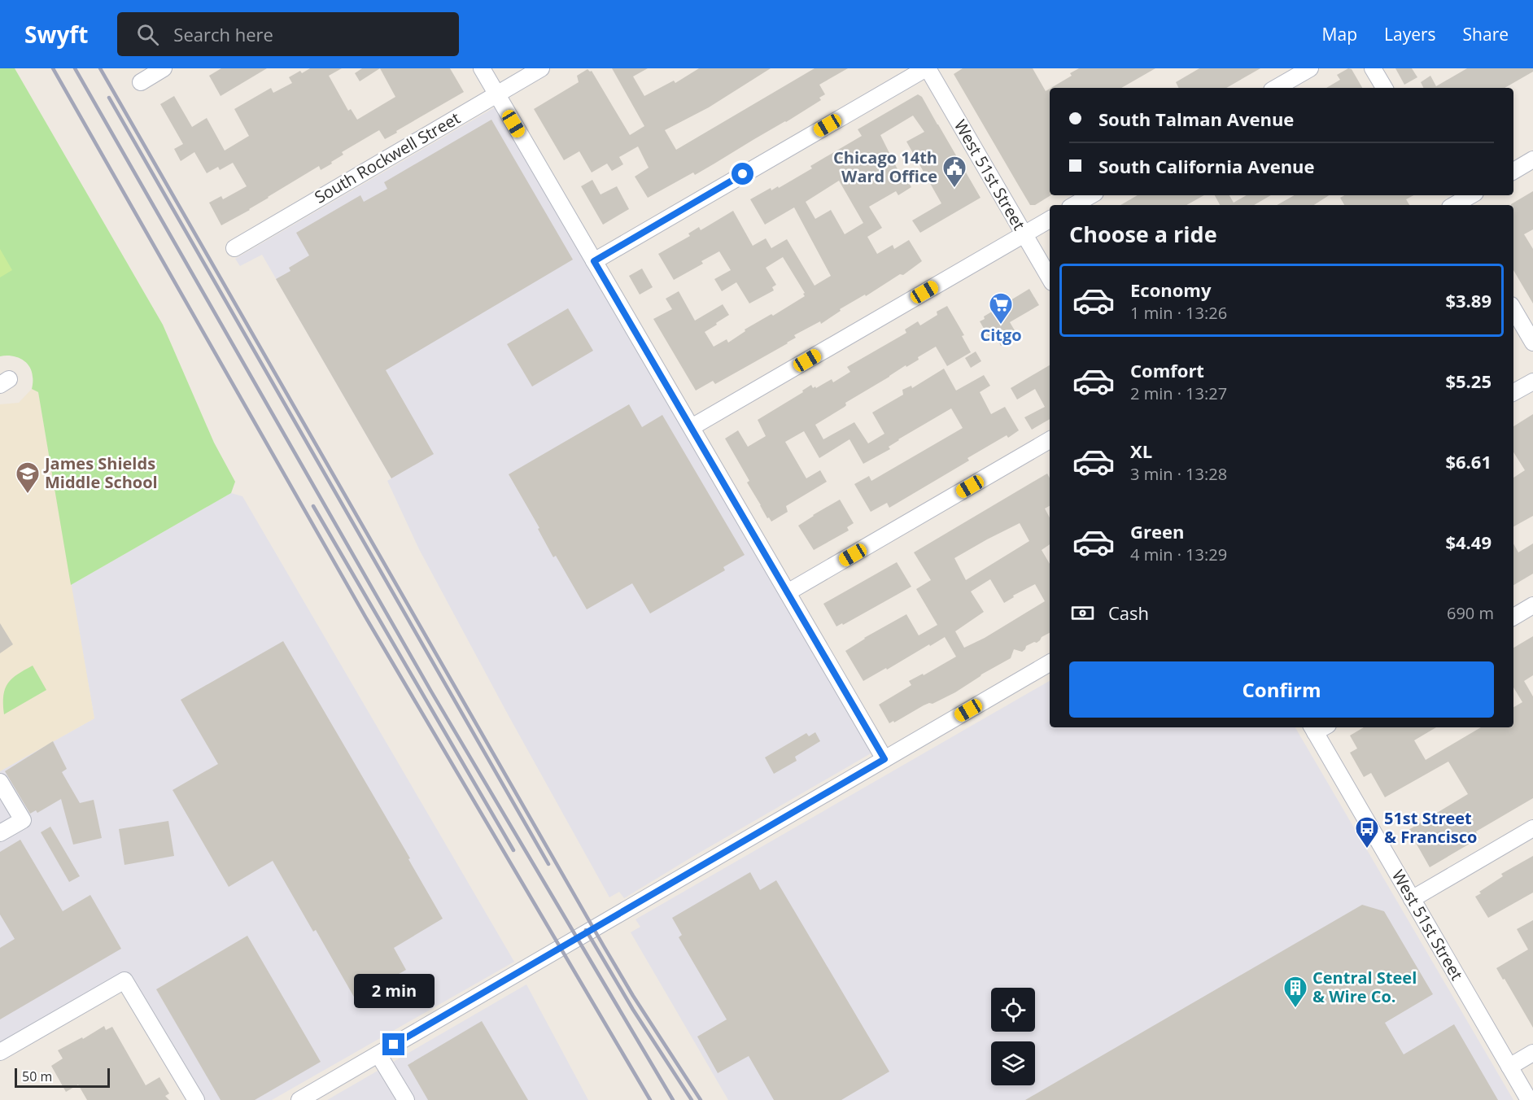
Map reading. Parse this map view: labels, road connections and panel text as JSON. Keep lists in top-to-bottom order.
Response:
{
  "streets": {
    "street": ["South Rockwell Street", "West 51st Street"]
  },
  "places": {
    "public building": ["Chicago 14th Ward Office"],
    "supermarket": ["Citgo"],
    "school or university": ["James Shields Middle School"],
    "bus stop": ["51st Street & Francisco"],
    "building": ["Central Steel & Wire Co."]
  },
  "scale_bar": "50 m",
  "page": {
    "header": "Swyft",
    "search": "Search here",
    "nav": ["Map", "Layers", "Share"],
    "banner": ["South Talman Avenue", "South California Avenue"],
    "heading": "Choose a ride",
    "list": [
      {
        "name": "Economy",
        "note": "1 min · 13:26",
        "value": "$3.89"
      },
      {
        "name": "Comfort",
        "note": "2 min · 13:27",
        "value": "$5.25"
      },
      {
        "name": "XL",
        "note": "3 min · 13:28",
        "value": "$6.61"
      },
      {
        "name": "Green",
        "note": "4 min · 13:29",
        "value": "$4.49"
      }
    ],
    "pay": ["Cash", "690 m"],
    "buttons": "Confirm",
    "bubble": "2 min",
    "scale": "50 m"
  }
}
